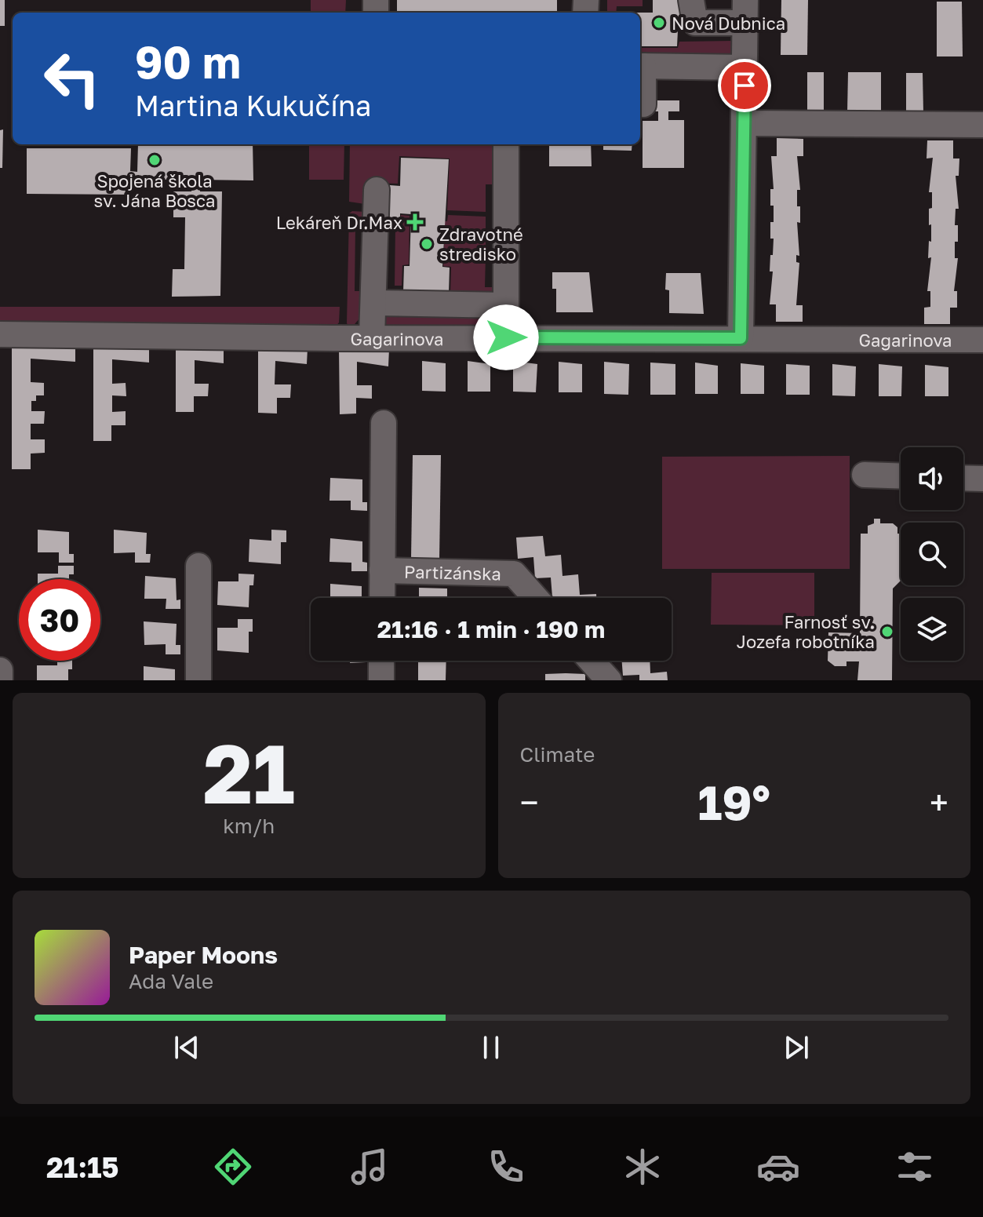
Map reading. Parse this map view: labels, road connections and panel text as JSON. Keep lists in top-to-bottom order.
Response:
{
  "streets": {
    "street": ["Gagarinova", "Partizánska"]
  },
  "places": {
    "other": [
      "Nová Dubnica",
      "Spojená škola sv. Jána Bosca",
      "Zdravotné stredisko",
      "Farnosť sv. Jozefa robotníka"
    ],
    "health": ["Lekáreň Dr.Max"]
  },
  "page": {
    "turn": ["90 m", "Martina Kukučína"],
    "limit": "30",
    "trip": "21:16 · 1 min · 190 m",
    "tile": [
      ["21", "km/h"],
      "Climate"
    ],
    "heat": ["−", "19°", "+"],
    "song": ["Paper Moons", "Ada Vale"],
    "tabs": "21:15"
  }
}
